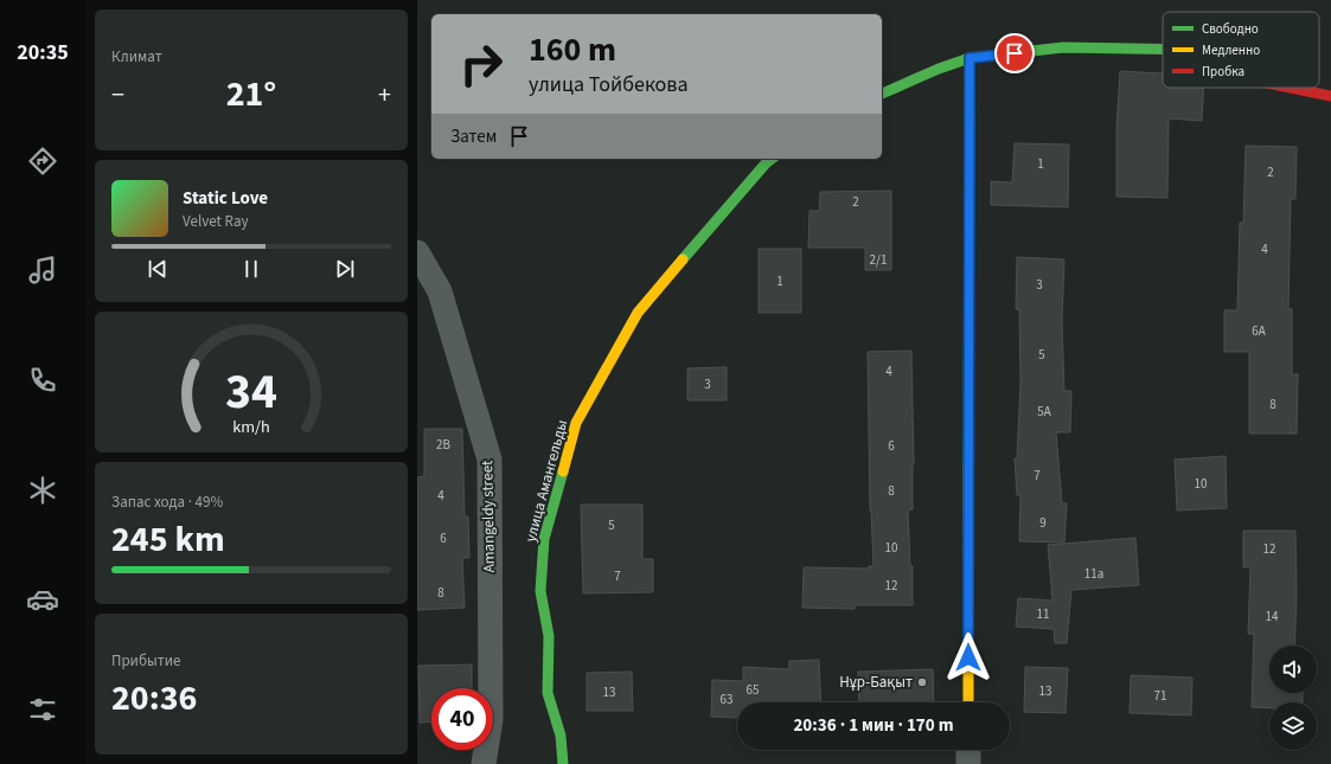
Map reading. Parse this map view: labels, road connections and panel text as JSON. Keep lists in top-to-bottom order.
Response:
{
  "streets": {
    "street": ["улица Амангельды", "Amangeldy street"]
  },
  "places": ["Нұр-Бақыт"],
  "house_numbers": [
    "1",
    "2",
    "2",
    "4",
    "2/1",
    "1",
    "3",
    "6А",
    "5",
    "4",
    "3",
    "8",
    "5А",
    "2В",
    "6",
    "7",
    "10",
    "8",
    "4",
    "9",
    "5",
    "6",
    "10",
    "12",
    "11а",
    "7",
    "12",
    "8",
    "11",
    "14",
    "65",
    "13",
    "13",
    "71",
    "63"
  ],
  "legend": ["Свободно", "Медленно", "Пробка"],
  "page": {
    "tabs": "20:35",
    "tile": [
      "Климат",
      ["Запас хода · 49%", "245 km"],
      ["Прибытие", "20:36"]
    ],
    "turn": ["160 m", "улица Тойбекова"],
    "heat": ["−", "21°", "+"],
    "then": "Затем",
    "song": ["Static Love", "Velvet Ray"],
    "limit": "40",
    "trip": "20:36 · 1 мин · 170 m",
    "gauge": ["34", "km/h"]
  }
}
